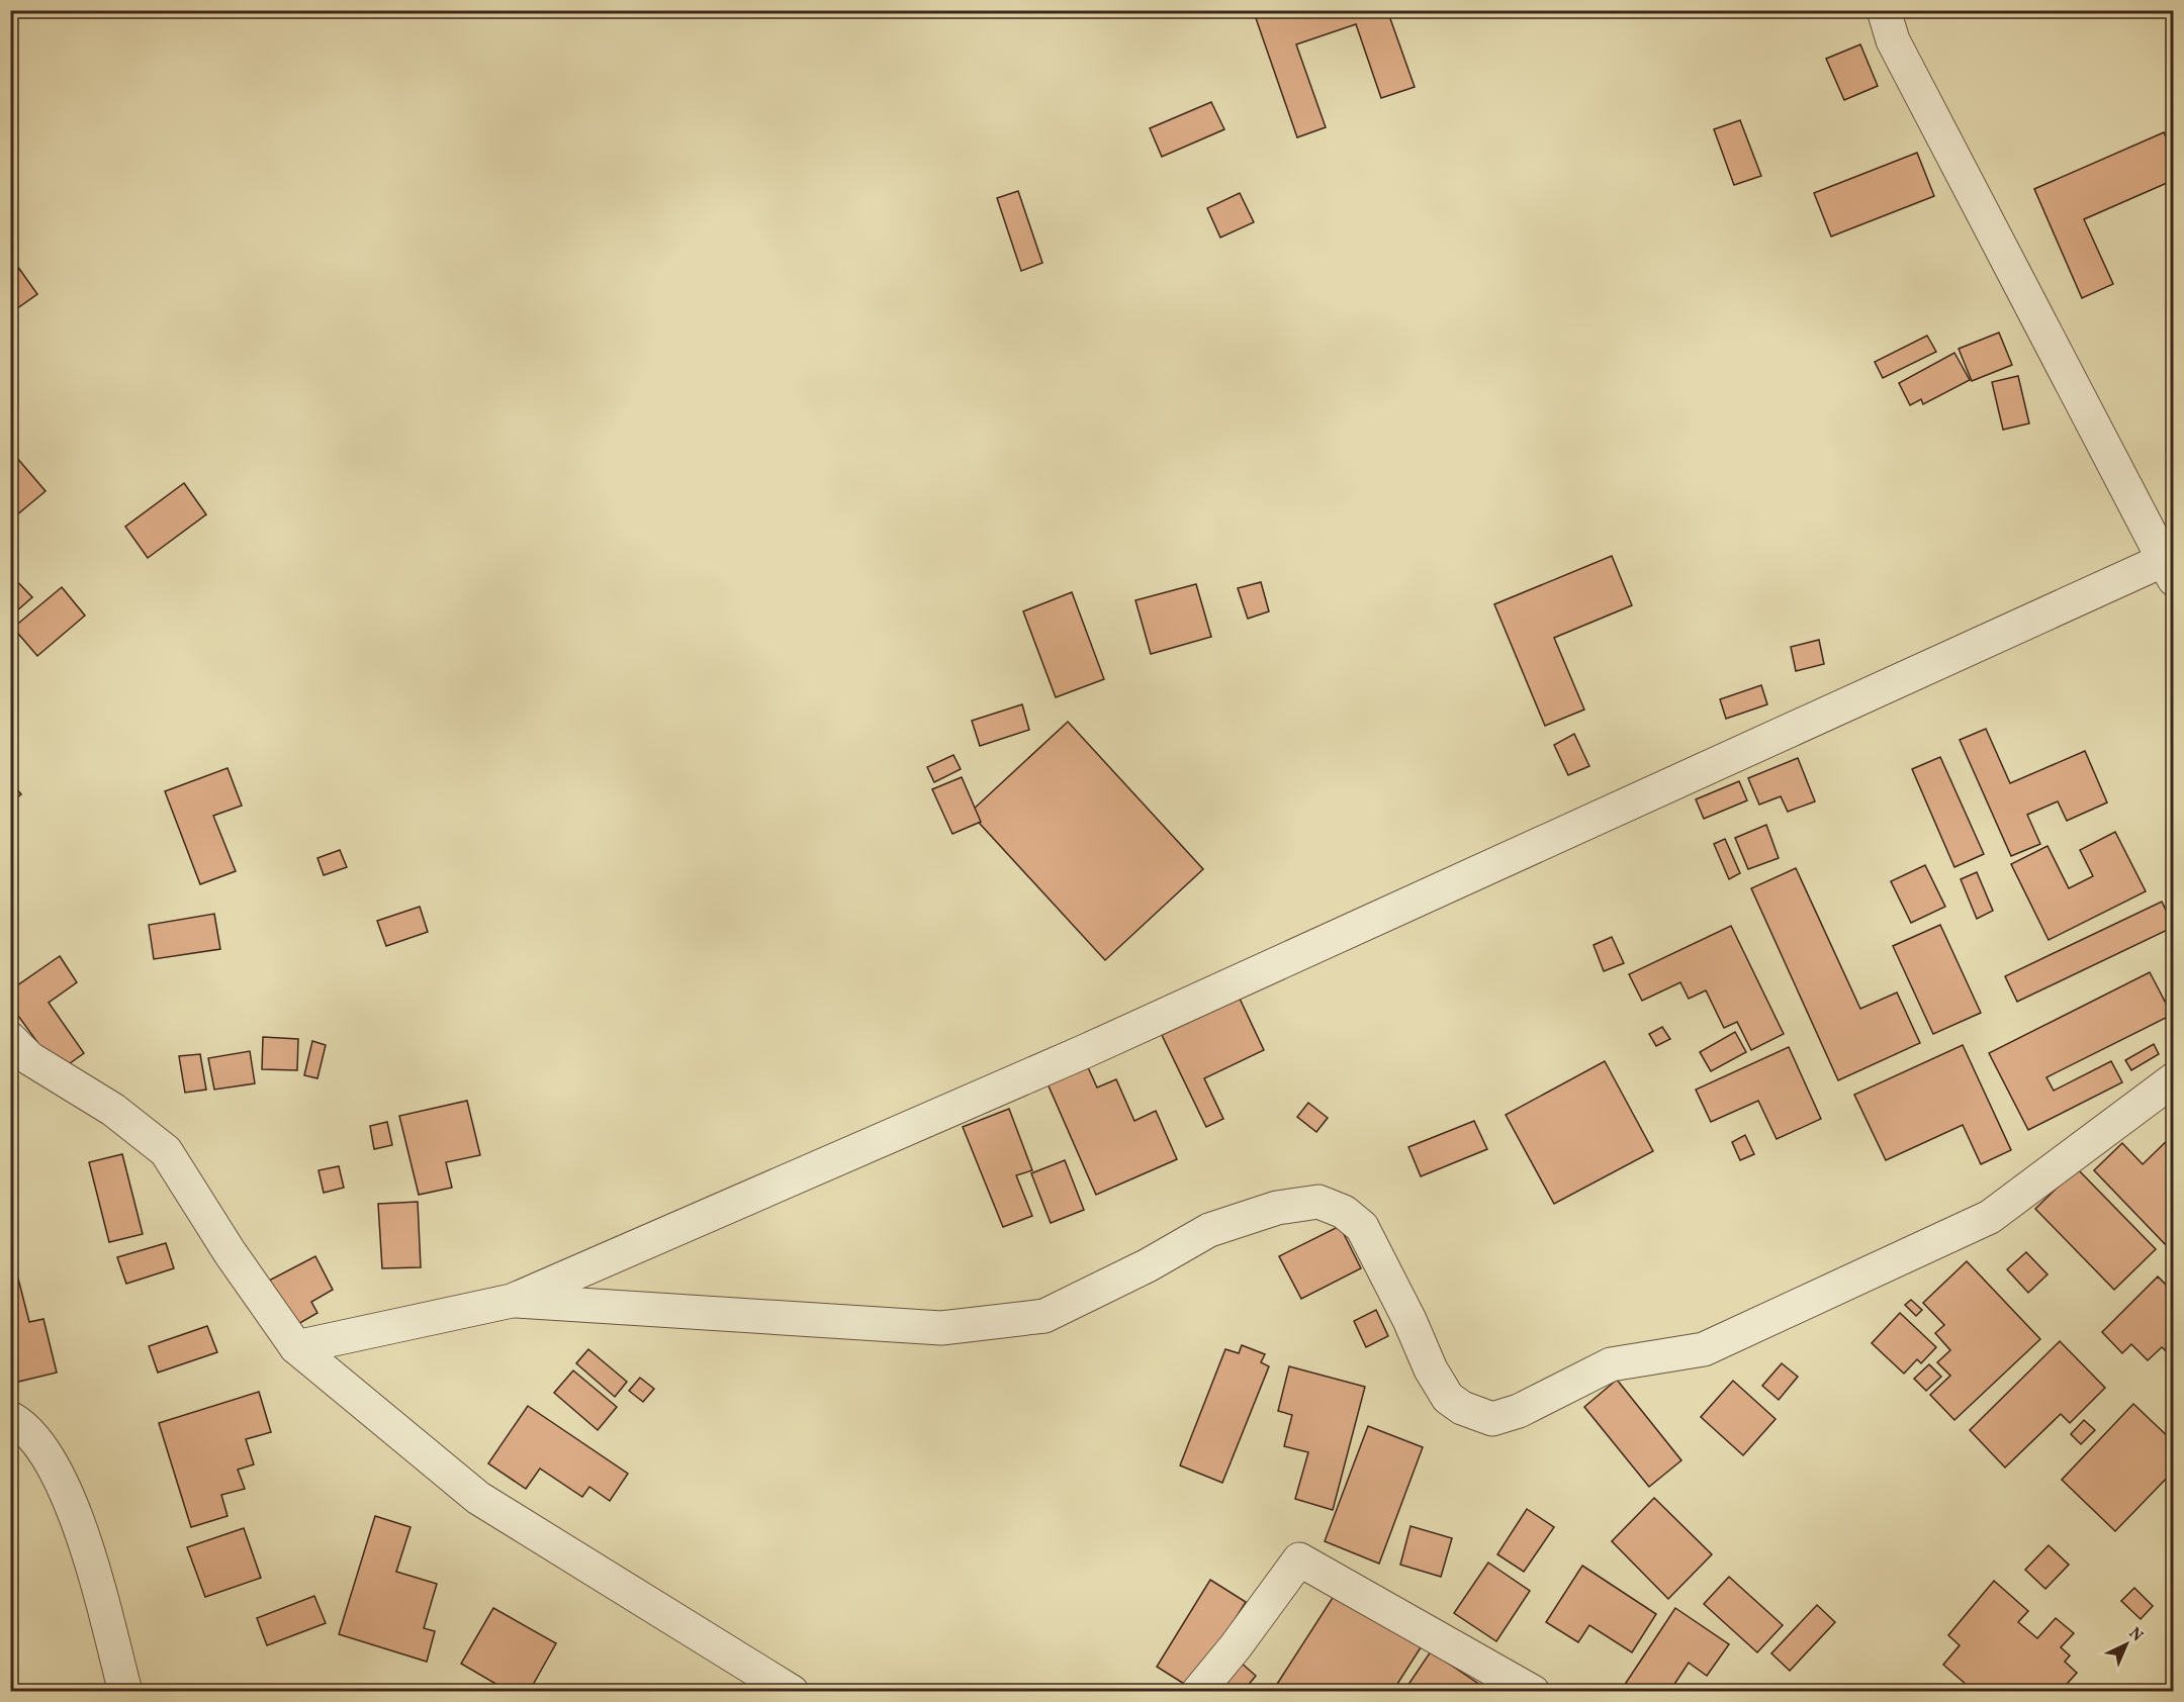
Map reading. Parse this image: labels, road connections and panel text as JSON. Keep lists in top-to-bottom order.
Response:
{
  "north": "top right"
}
